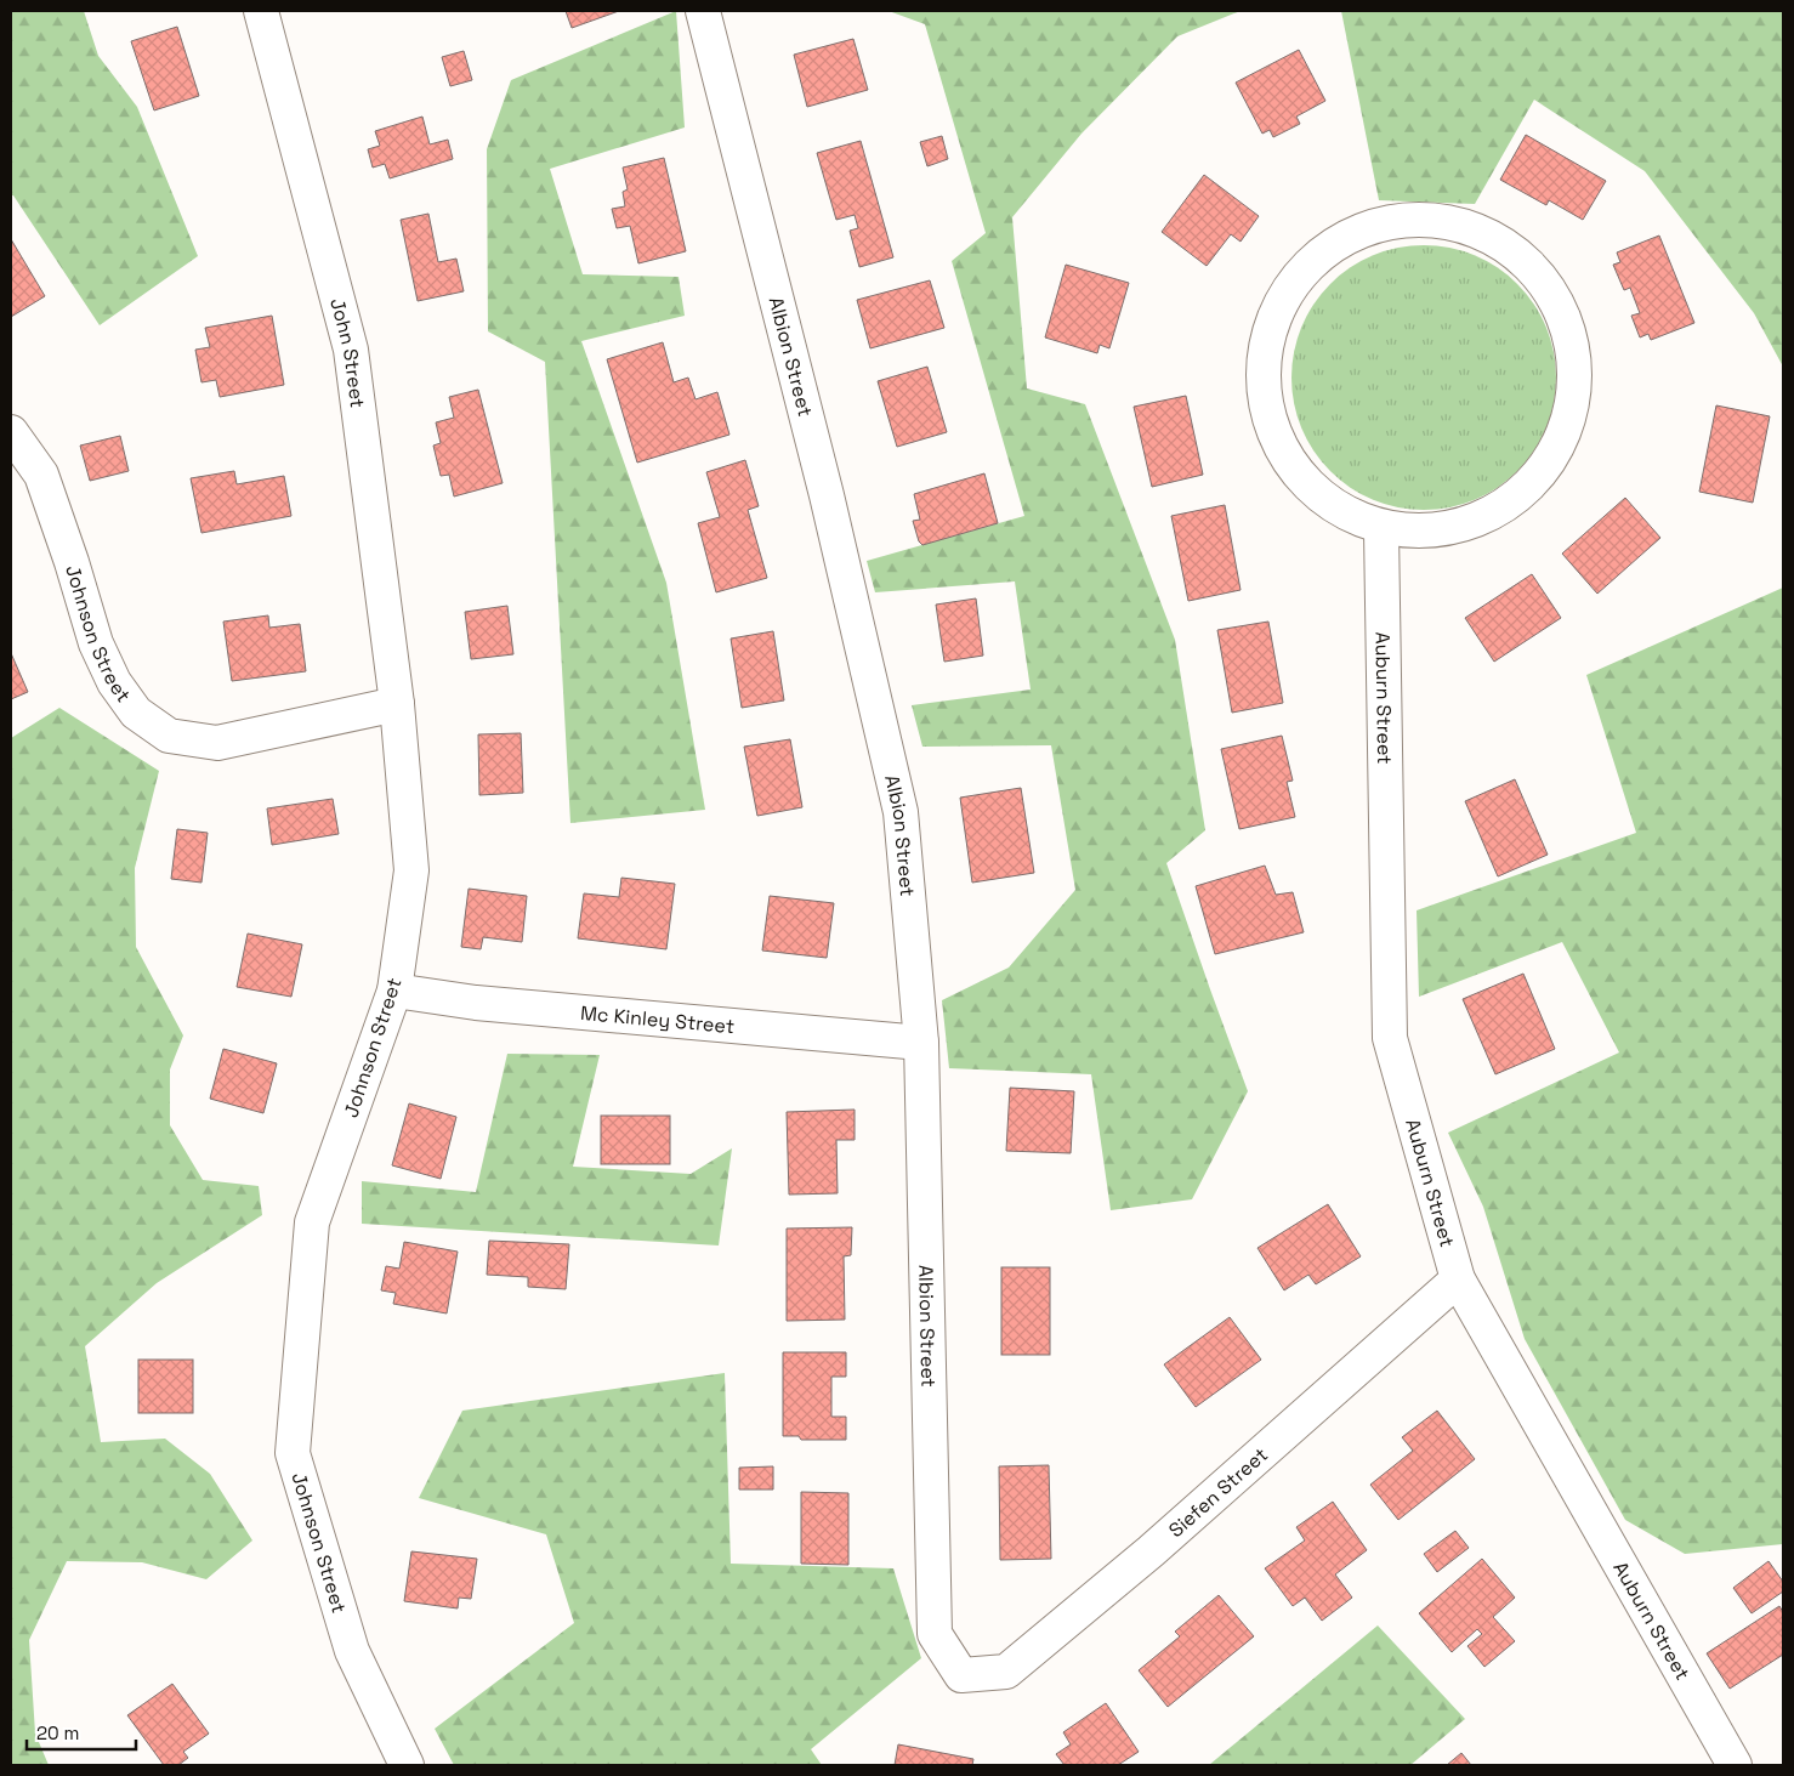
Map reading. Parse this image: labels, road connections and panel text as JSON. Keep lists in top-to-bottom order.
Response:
{
  "streets": {
    "street": [
      "John Street",
      "Albion Street",
      "Johnson Street",
      "Auburn Street",
      "Mc Kinley Street",
      "Siefen Street"
    ]
  },
  "crossings": [
    ["John Street", "Johnson Street"],
    ["Albion Street", "Mc Kinley Street"],
    ["Albion Street", "Siefen Street"],
    ["Johnson Street", "Mc Kinley Street"],
    ["Auburn Street", "Siefen Street"]
  ],
  "scale_bar": "20 m"
}
